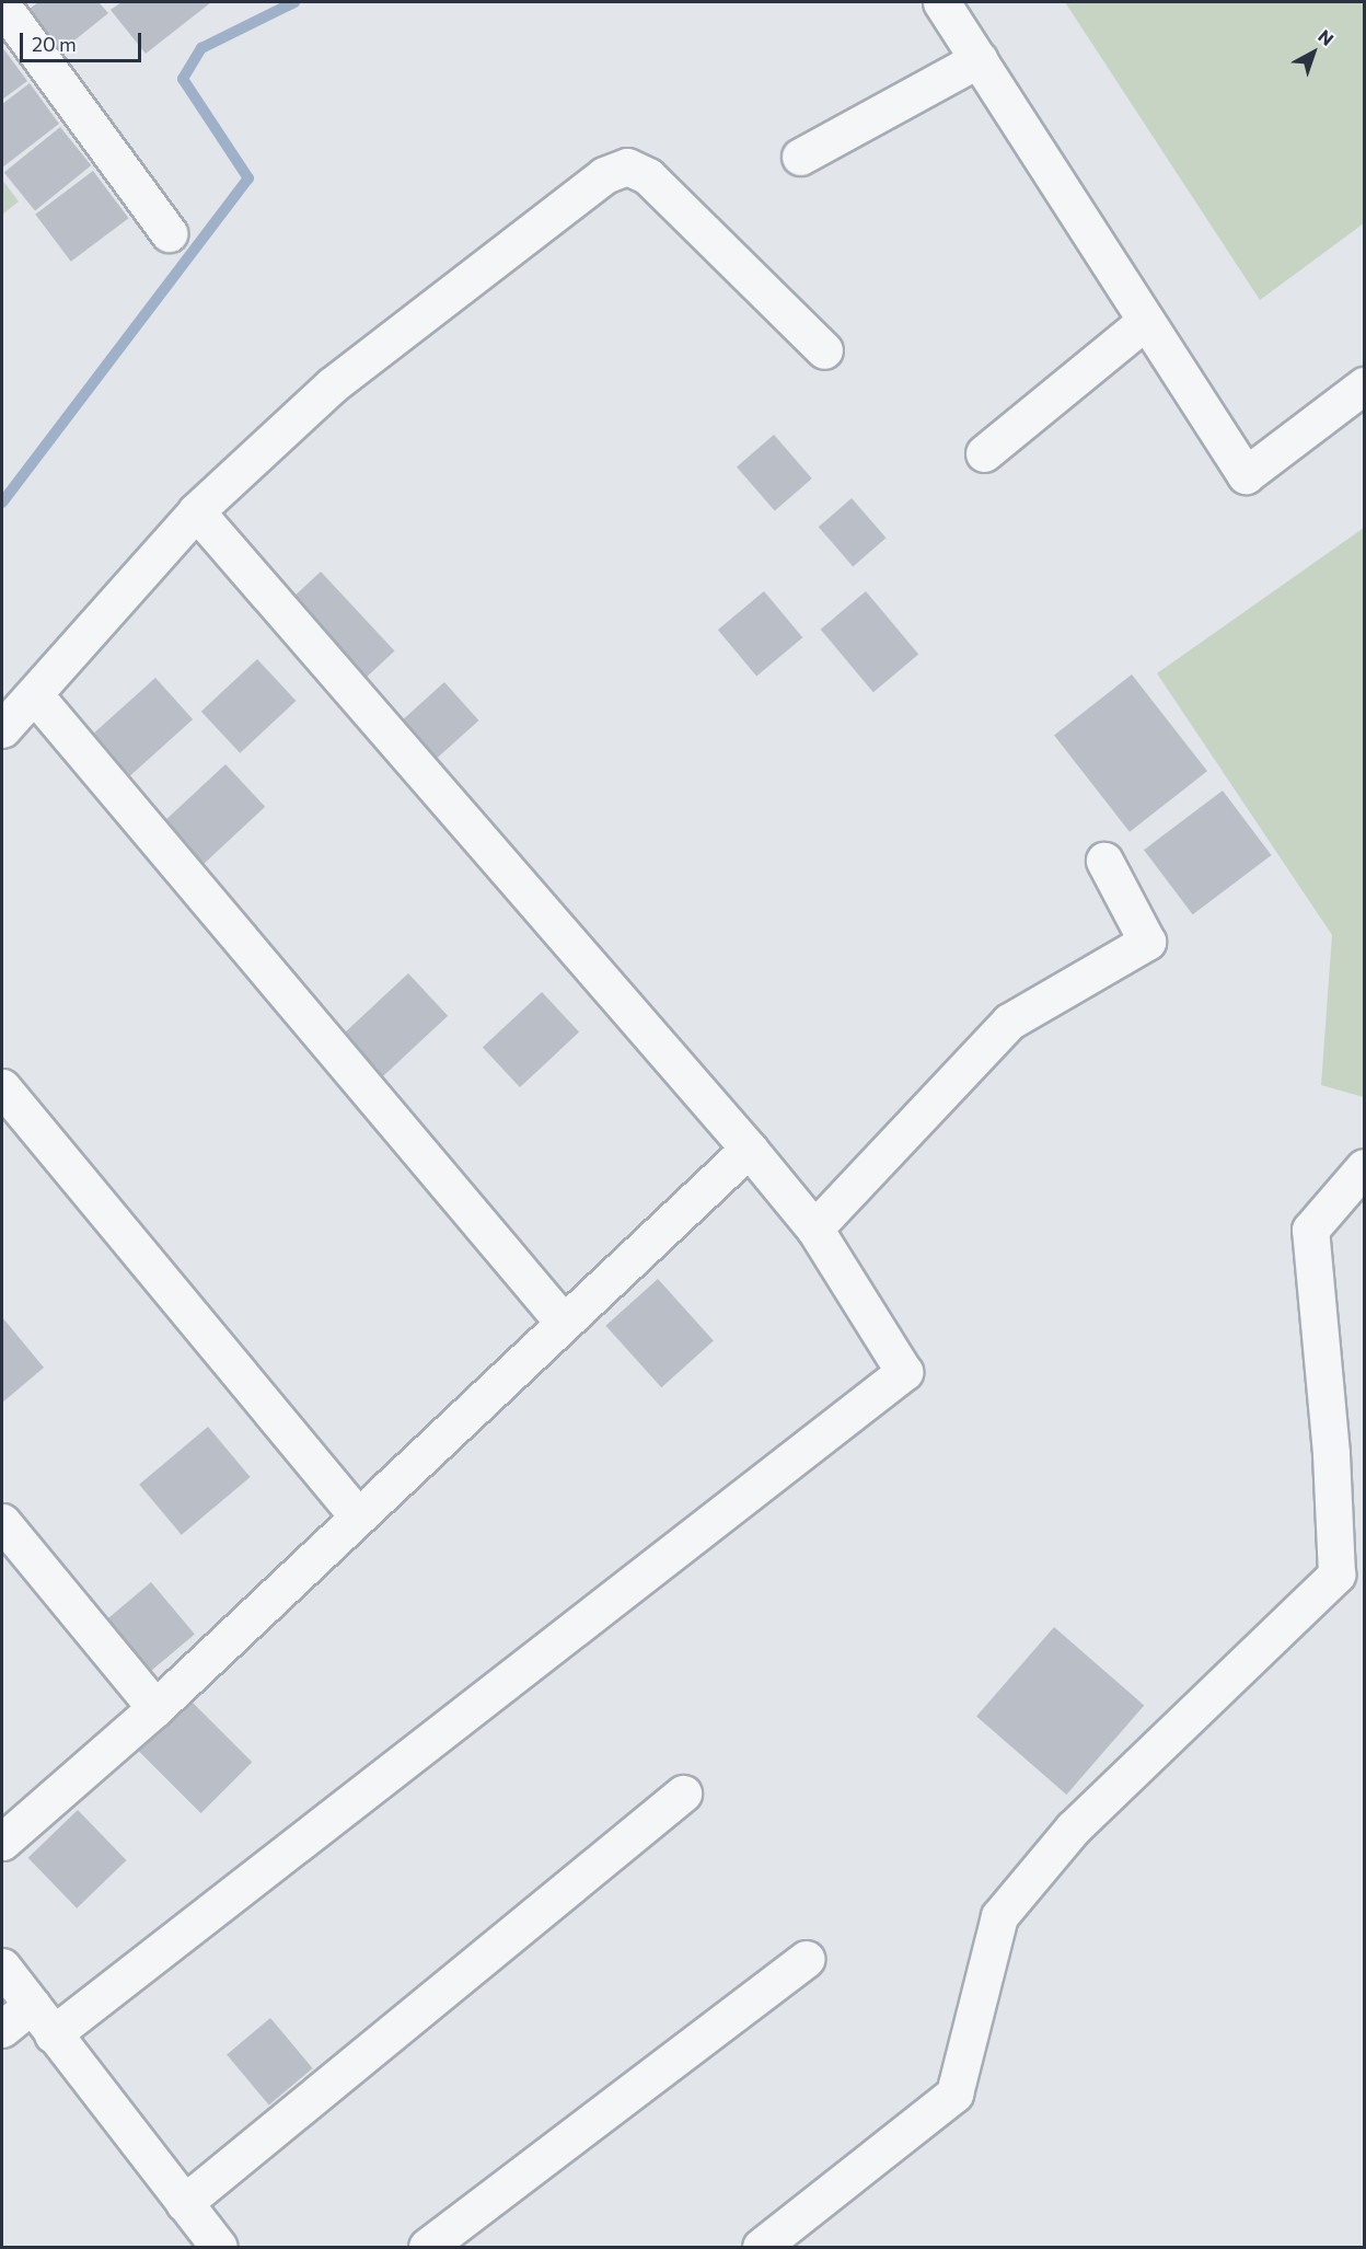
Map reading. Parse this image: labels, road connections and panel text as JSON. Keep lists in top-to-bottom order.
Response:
{
  "scale_bar": "20 m",
  "north": "top right"
}
